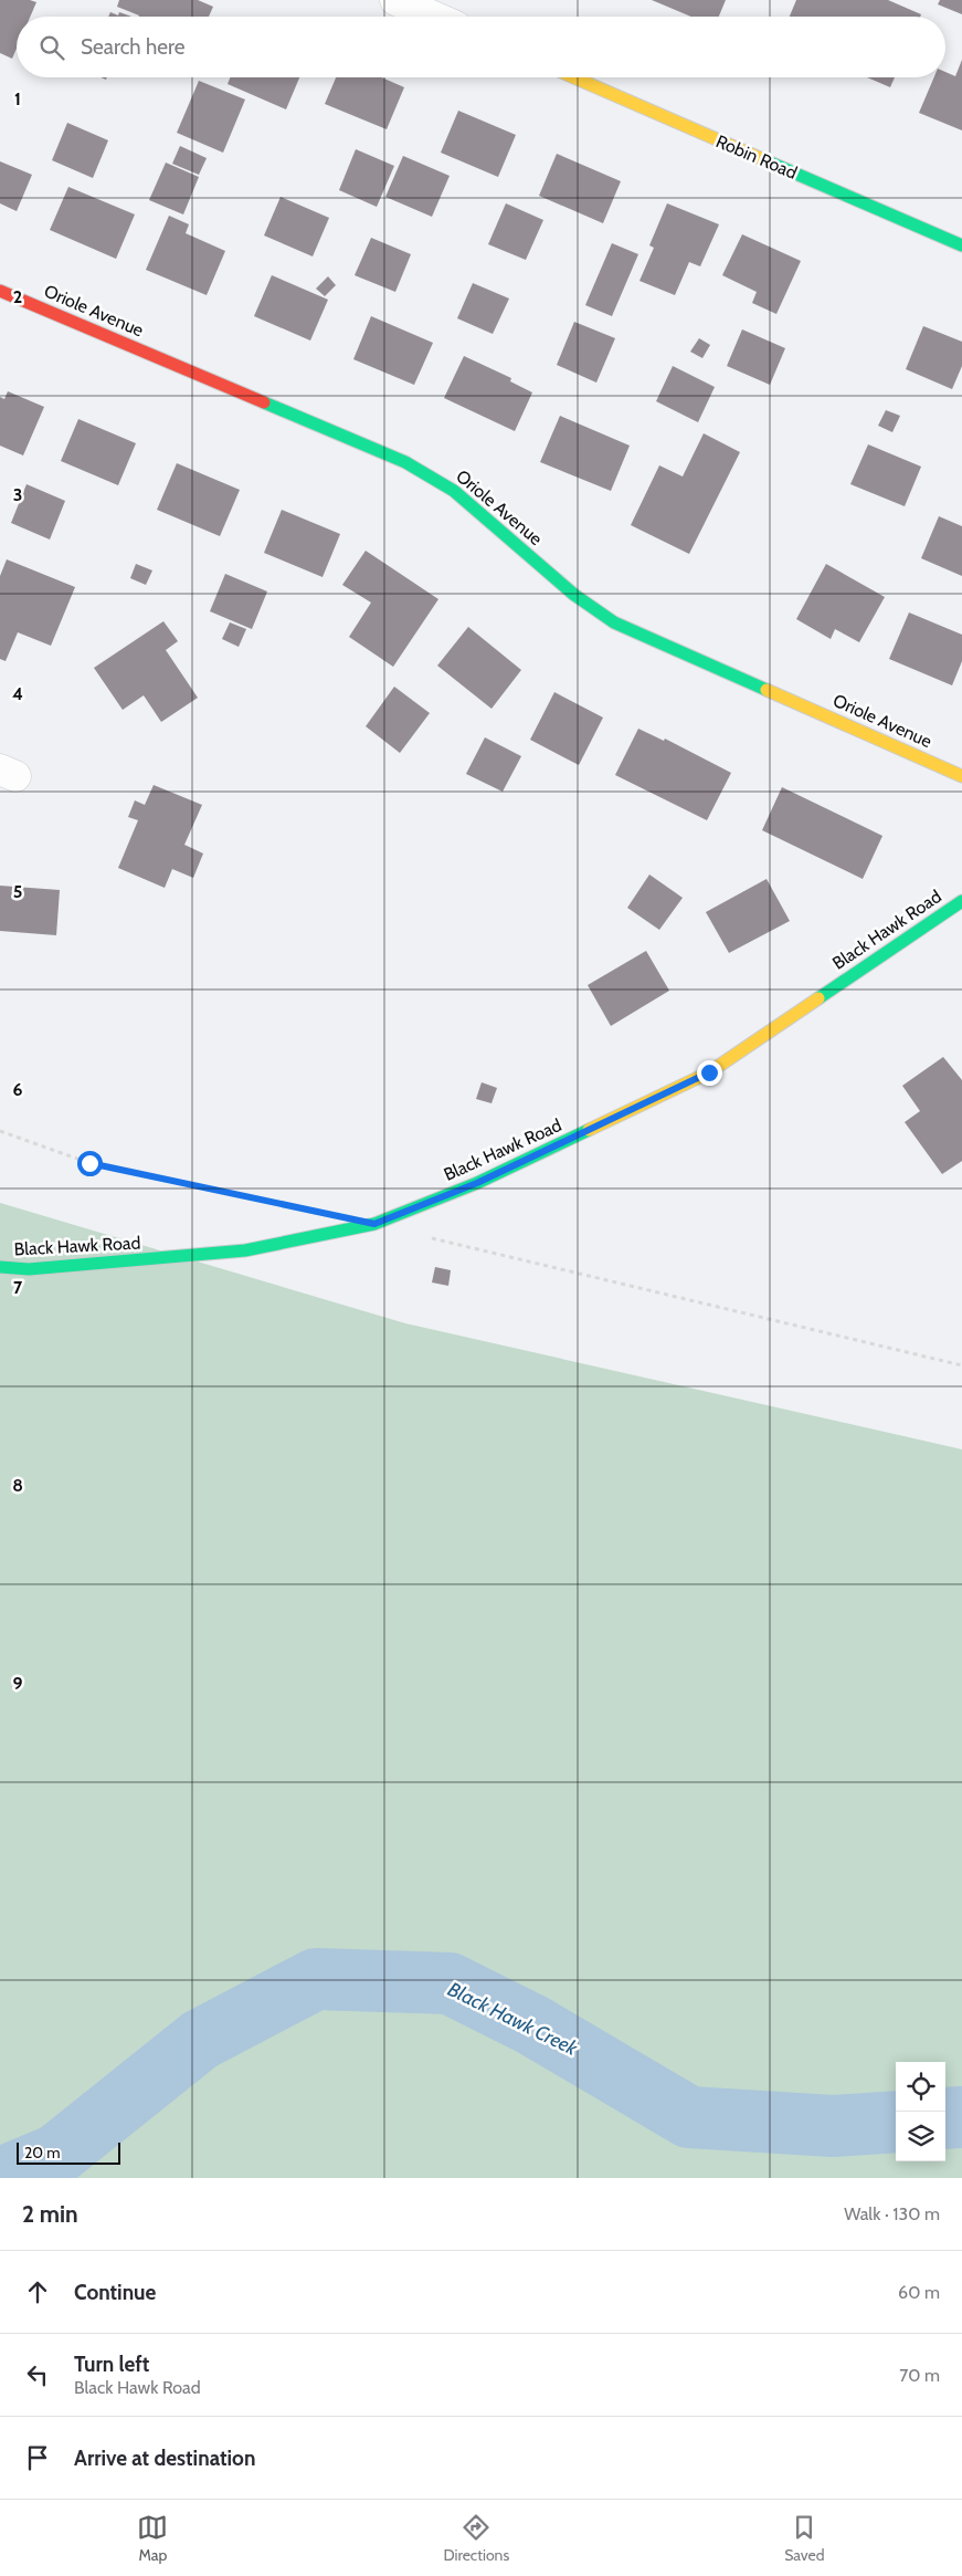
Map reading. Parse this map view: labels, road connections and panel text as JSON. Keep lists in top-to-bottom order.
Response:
{
  "streets": {
    "street": ["Robin Road", "Oriole Avenue", "Black Hawk Road"]
  },
  "water": ["Black Hawk Creek"],
  "scale_bar": "20 m",
  "page": {
    "search": "Search here",
    "scale": "20 m",
    "heading": ["2 min", "Walk · 130 m"],
    "list": [
      ["Continue", "60 m"],
      ["Turn left", "Black Hawk Road", "70 m"],
      "Arrive at destination"
    ],
    "nav": ["Map", "Directions", "Saved"]
  },
  "grid": {
    "rows": [
      "1",
      "2",
      "3",
      "4",
      "5",
      "6",
      "7",
      "8",
      "9"
    ]
  }
}
